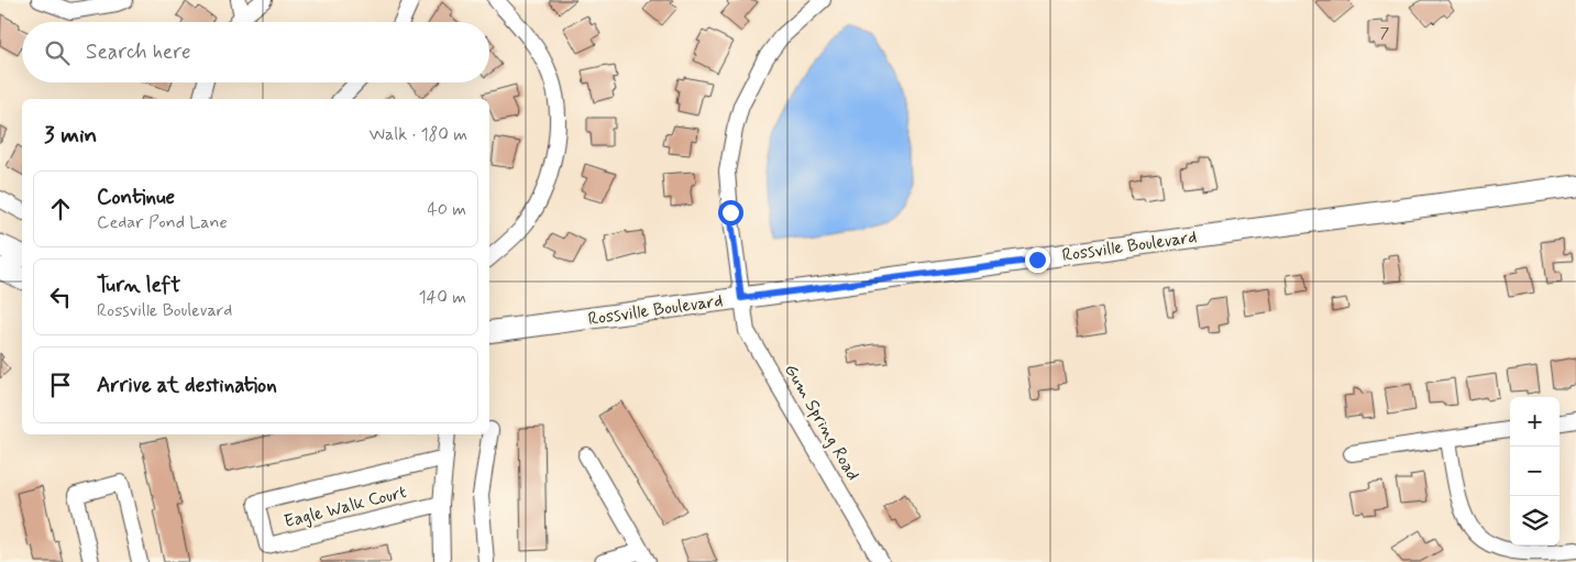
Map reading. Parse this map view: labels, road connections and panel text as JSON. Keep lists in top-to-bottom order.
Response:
{
  "streets": {
    "main road": ["Rossville Boulevard"],
    "street": ["Gum Spring Road", "Eagle Walk Court"]
  },
  "crossings": [
    ["Rossville Boulevard", "Gum Spring Road"]
  ],
  "house_numbers": ["7"],
  "page": {
    "search": "Search here",
    "heading": ["3 min", "Walk · 180 m"],
    "list": [
      ["Continue", "Cedar Pond Lane", "40 m"],
      ["Turn left", "Rossville Boulevard", "140 m"],
      "Arrive at destination"
    ],
    "map_buttons": ["+", "−"]
  }
}
